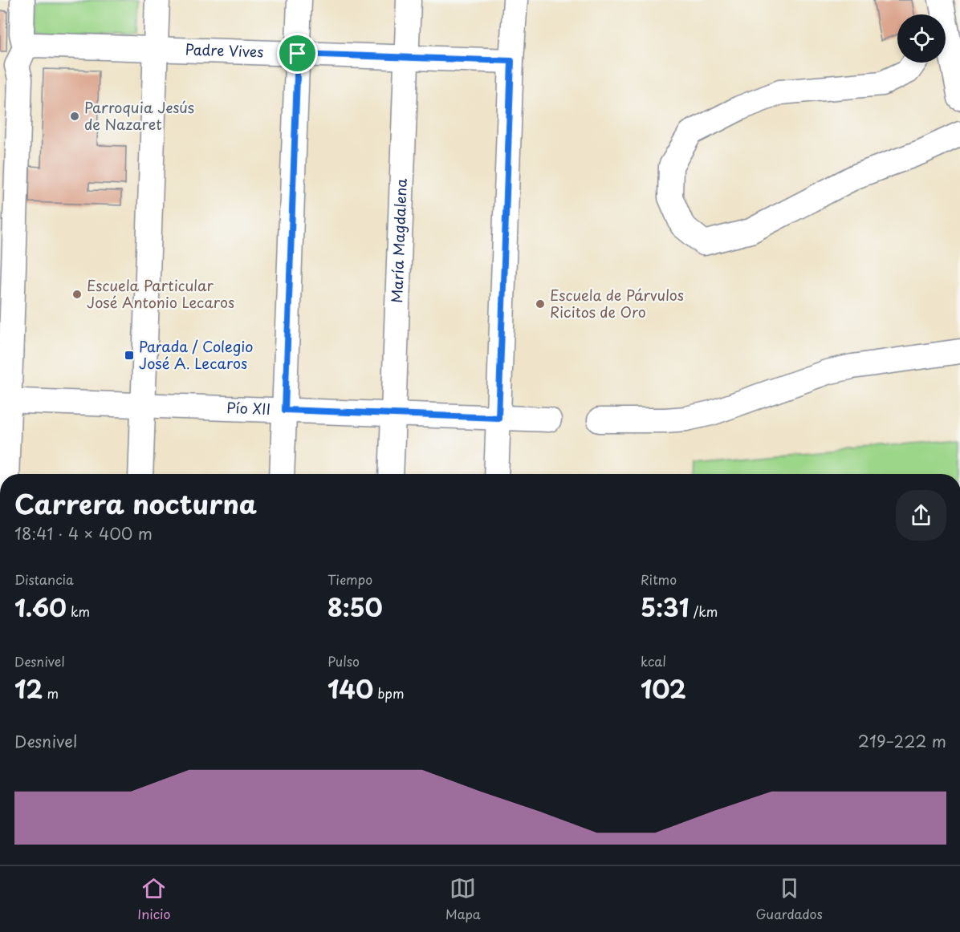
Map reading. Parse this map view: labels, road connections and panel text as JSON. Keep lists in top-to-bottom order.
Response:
{
  "streets": {
    "street": ["Padre Vives", "María Magdalena", "Pío XII"]
  },
  "crossings": [
    ["Padre Vives", "María Magdalena"],
    ["María Magdalena", "Pío XII"]
  ],
  "places": {
    "other": ["Parroquia Jesús de Nazaret", "Escuela Particular José Antonio Lecaros", "Escuela de Párvulos Ricitos de Oro"],
    "transit": ["Parada / Colegio José A. Lecaros"]
  },
  "page": {
    "heading": ["Carrera nocturna", "18:41 · 4 × 400 m"],
    "stats": [
      ["Distancia", "1.60 km"],
      ["Tiempo", "8:50"],
      ["Ritmo", "5:31 /km"],
      ["Desnivel", "12 m"],
      ["Pulso", "140 bpm"],
      ["kcal", "102"]
    ],
    "chart": ["Desnivel", "219–222 m"],
    "tabs": ["Inicio", "Mapa", "Guardados"]
  }
}
